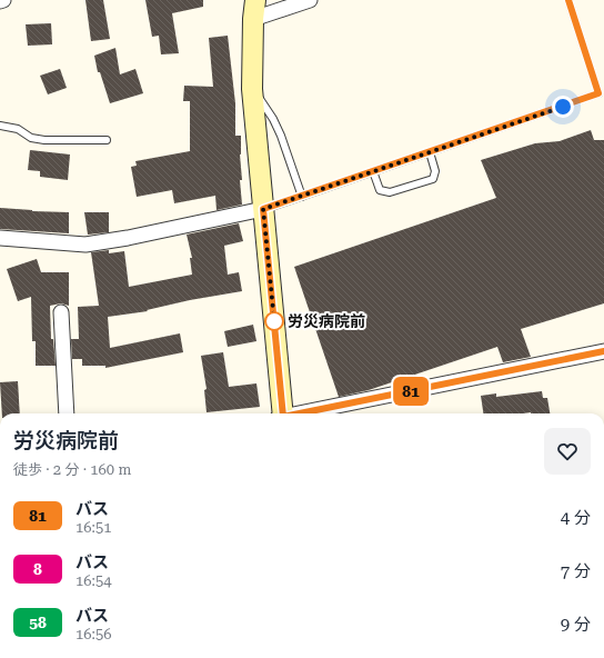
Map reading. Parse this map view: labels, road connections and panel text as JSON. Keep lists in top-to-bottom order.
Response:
{
  "places": ["労災病院前"],
  "lines": ["bus line 81"],
  "page": {
    "on_map": "81",
    "heading": ["労災病院前", "徒歩 · 2 分 · 160 m"],
    "list": [
      {
        "mark": "81",
        "name": "バス",
        "note": "16:51",
        "value": "4 分"
      },
      {
        "mark": "8",
        "name": "バス",
        "note": "16:54",
        "value": "7 分"
      },
      {
        "mark": "58",
        "name": "バス",
        "note": "16:56",
        "value": "9 分"
      }
    ]
  }
}
